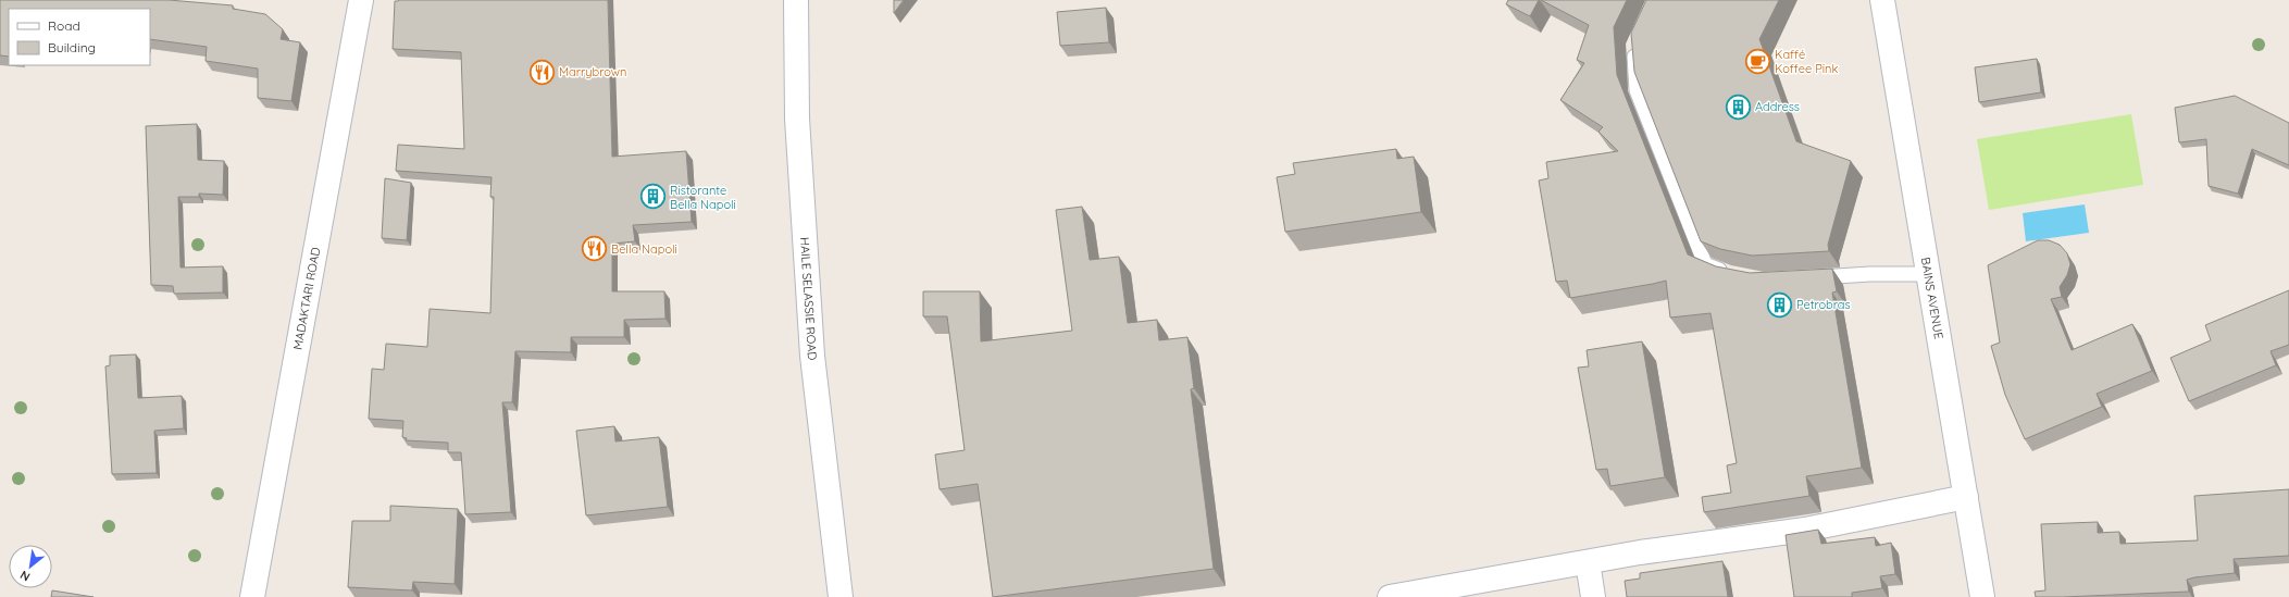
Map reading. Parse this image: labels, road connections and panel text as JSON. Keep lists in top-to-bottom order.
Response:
{
  "streets": {
    "street": ["MADAKTARI ROAD", "BAINS AVENUE", "HAILE SELASSIE ROAD"]
  },
  "places": {
    "cafe": ["Kaffé Koffee Pink"],
    "restaurant": ["Marrybrown", "Bella Napoli"],
    "building": ["Address", "Ristorante Bella Napoli", "Petrobras"]
  },
  "legend": ["Road", "Building"],
  "north": "bottom left"
}
